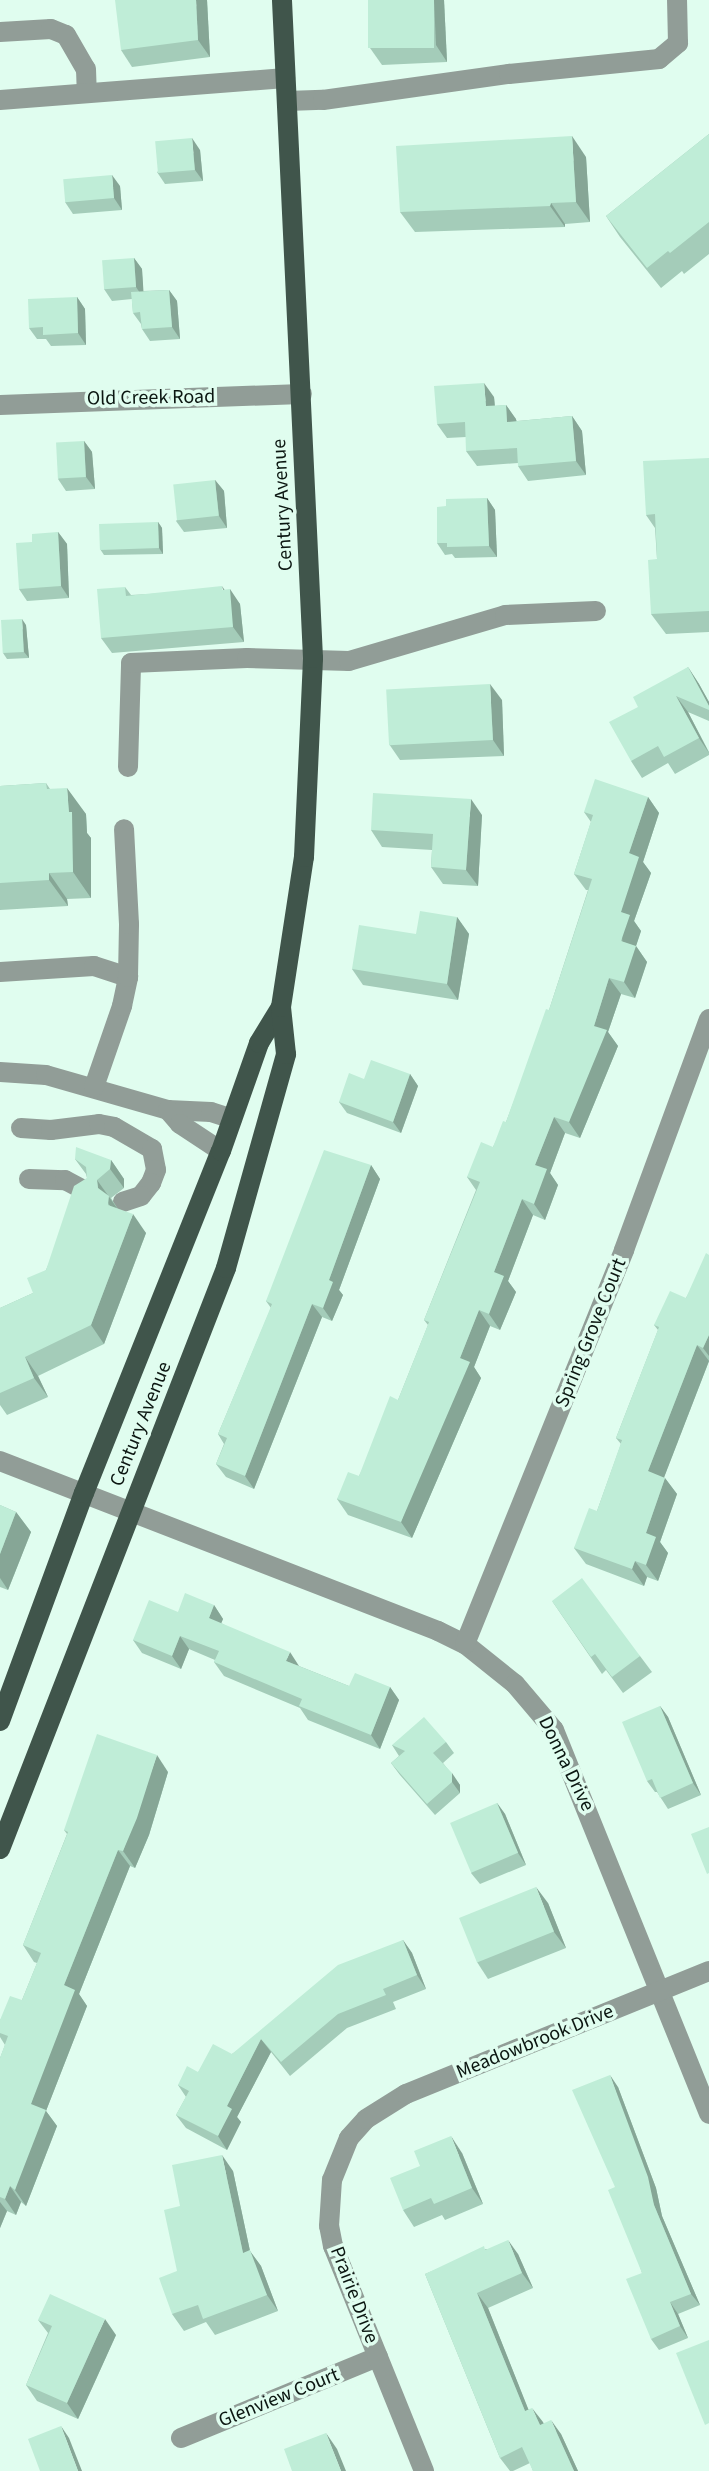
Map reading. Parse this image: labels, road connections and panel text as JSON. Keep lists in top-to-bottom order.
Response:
{
  "streets": {
    "main road": ["Century Avenue"],
    "street": [
      "Old Creek Road",
      "Spring Grove Court",
      "Donna Drive",
      "Meadowbrook Drive",
      "Prairie Drive",
      "Glenview Court"
    ]
  },
  "crossings": [
    ["Old Creek Road", "Century Avenue"],
    ["Century Avenue", "Donna Drive"],
    ["Spring Grove Court", "Donna Drive"],
    ["Donna Drive", "Meadowbrook Drive"],
    ["Meadowbrook Drive", "Prairie Drive"],
    ["Prairie Drive", "Glenview Court"]
  ]
}
